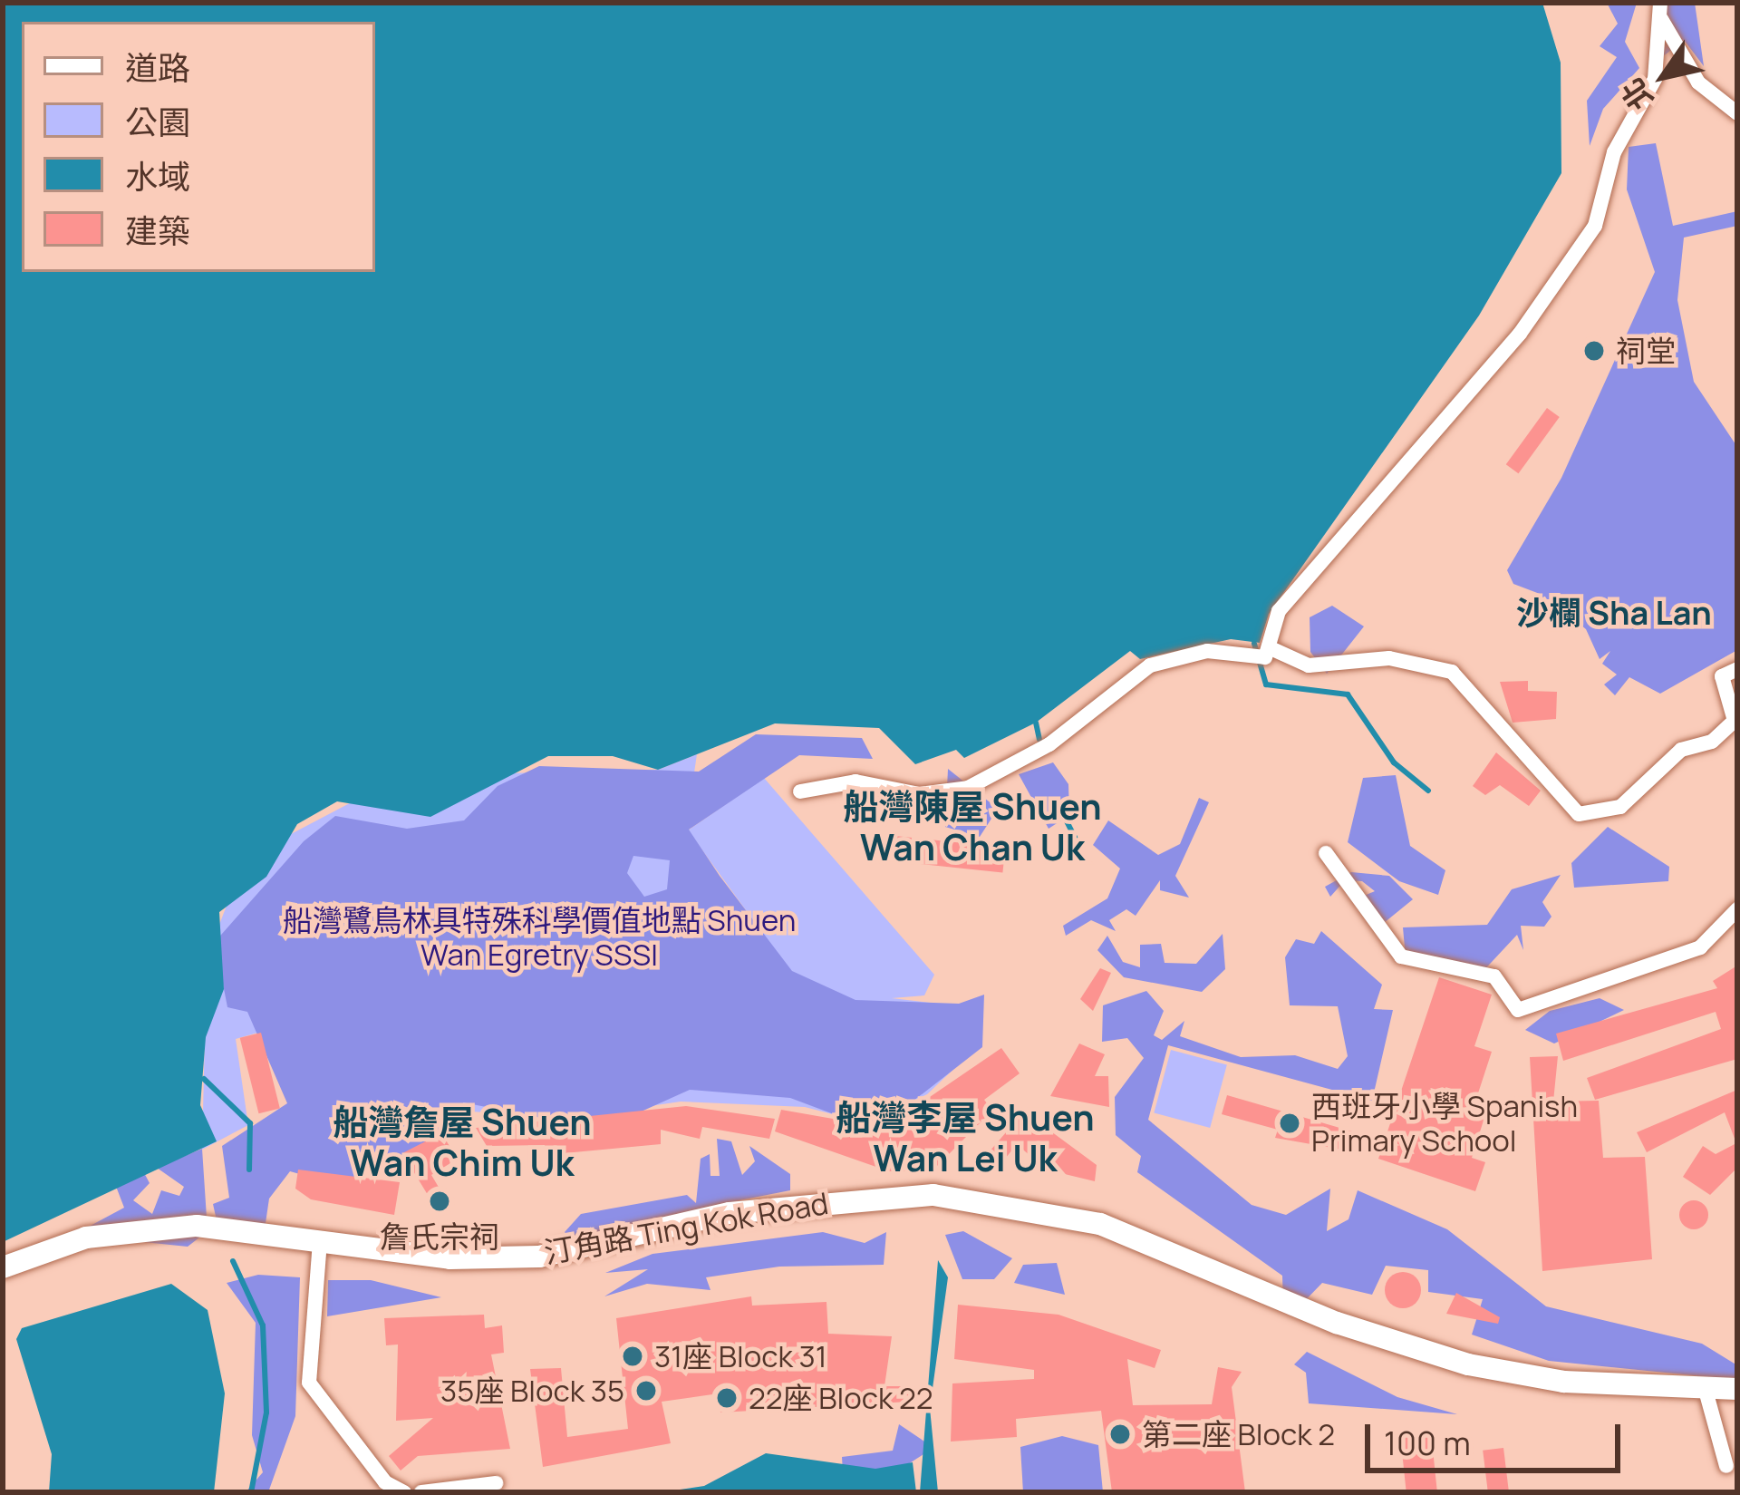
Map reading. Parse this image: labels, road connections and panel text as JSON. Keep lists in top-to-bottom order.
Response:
{
  "streets": {
    "main road": ["汀角路 Ting Kok Road"]
  },
  "districts": [
    "沙欄 Sha Lan",
    "船灣陳屋 Shuen Wan Chan Uk",
    "船灣李屋 Shuen Wan Lei Uk",
    "船灣詹屋 Shuen Wan Chim Uk"
  ],
  "parks": ["船灣鷺鳥林具特殊科學價值地點 Shuen Wan Egretry SSSI"],
  "places": [
    "祠堂",
    "西班牙小學 Spanish Primary School",
    "詹氏宗祠",
    "31座 Block 31",
    "35座 Block 35",
    "22座 Block 22",
    "第二座 Block 2"
  ],
  "legend": [
    "道路",
    "公園",
    "水域",
    "建築"
  ],
  "scale_bar": "100 m",
  "north": "bottom left"
}
